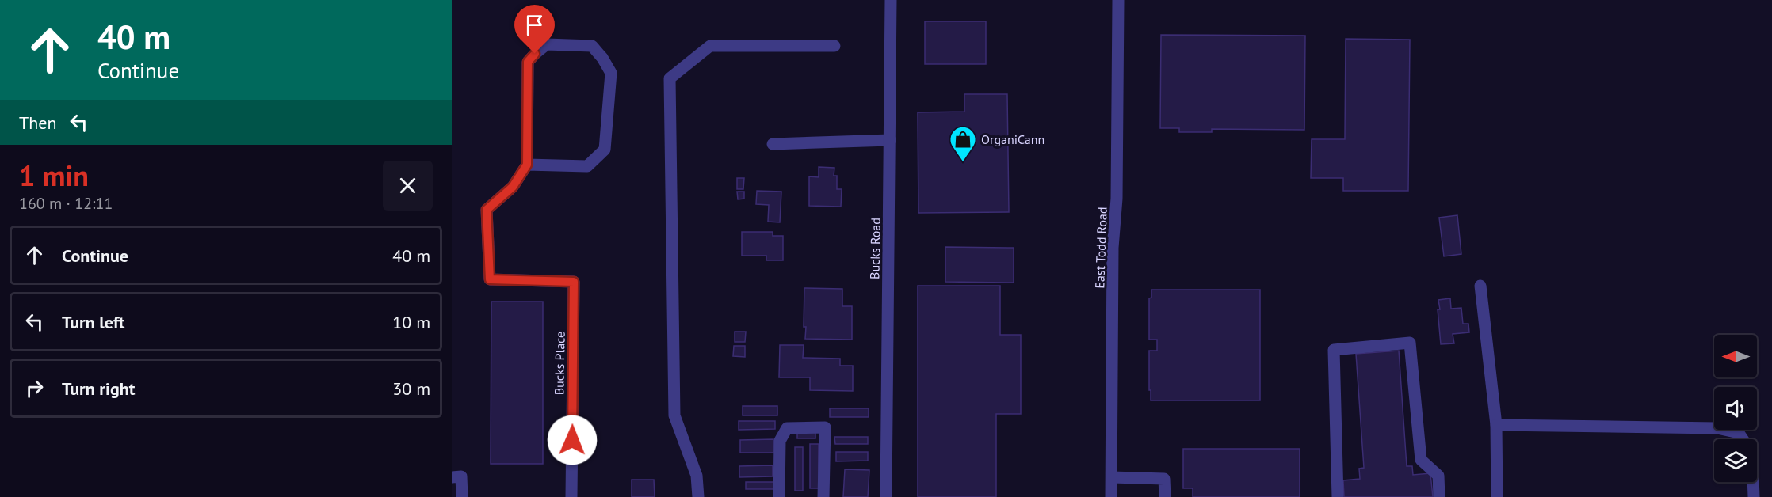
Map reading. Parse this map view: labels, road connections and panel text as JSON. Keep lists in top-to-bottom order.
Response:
{
  "streets": {
    "street": ["East Todd Road", "Bucks Road", "Bucks Place"]
  },
  "places": {
    "shop": ["OrganiCann"]
  },
  "north": "left",
  "page": {
    "turn": ["40 m", "Continue"],
    "then": "Then",
    "heading": ["1 min", "160 m · 12:11"],
    "list": [
      {
        "name": "Continue",
        "value": "40 m"
      },
      {
        "name": "Turn left",
        "value": "10 m"
      },
      {
        "name": "Turn right",
        "value": "30 m"
      }
    ]
  }
}
